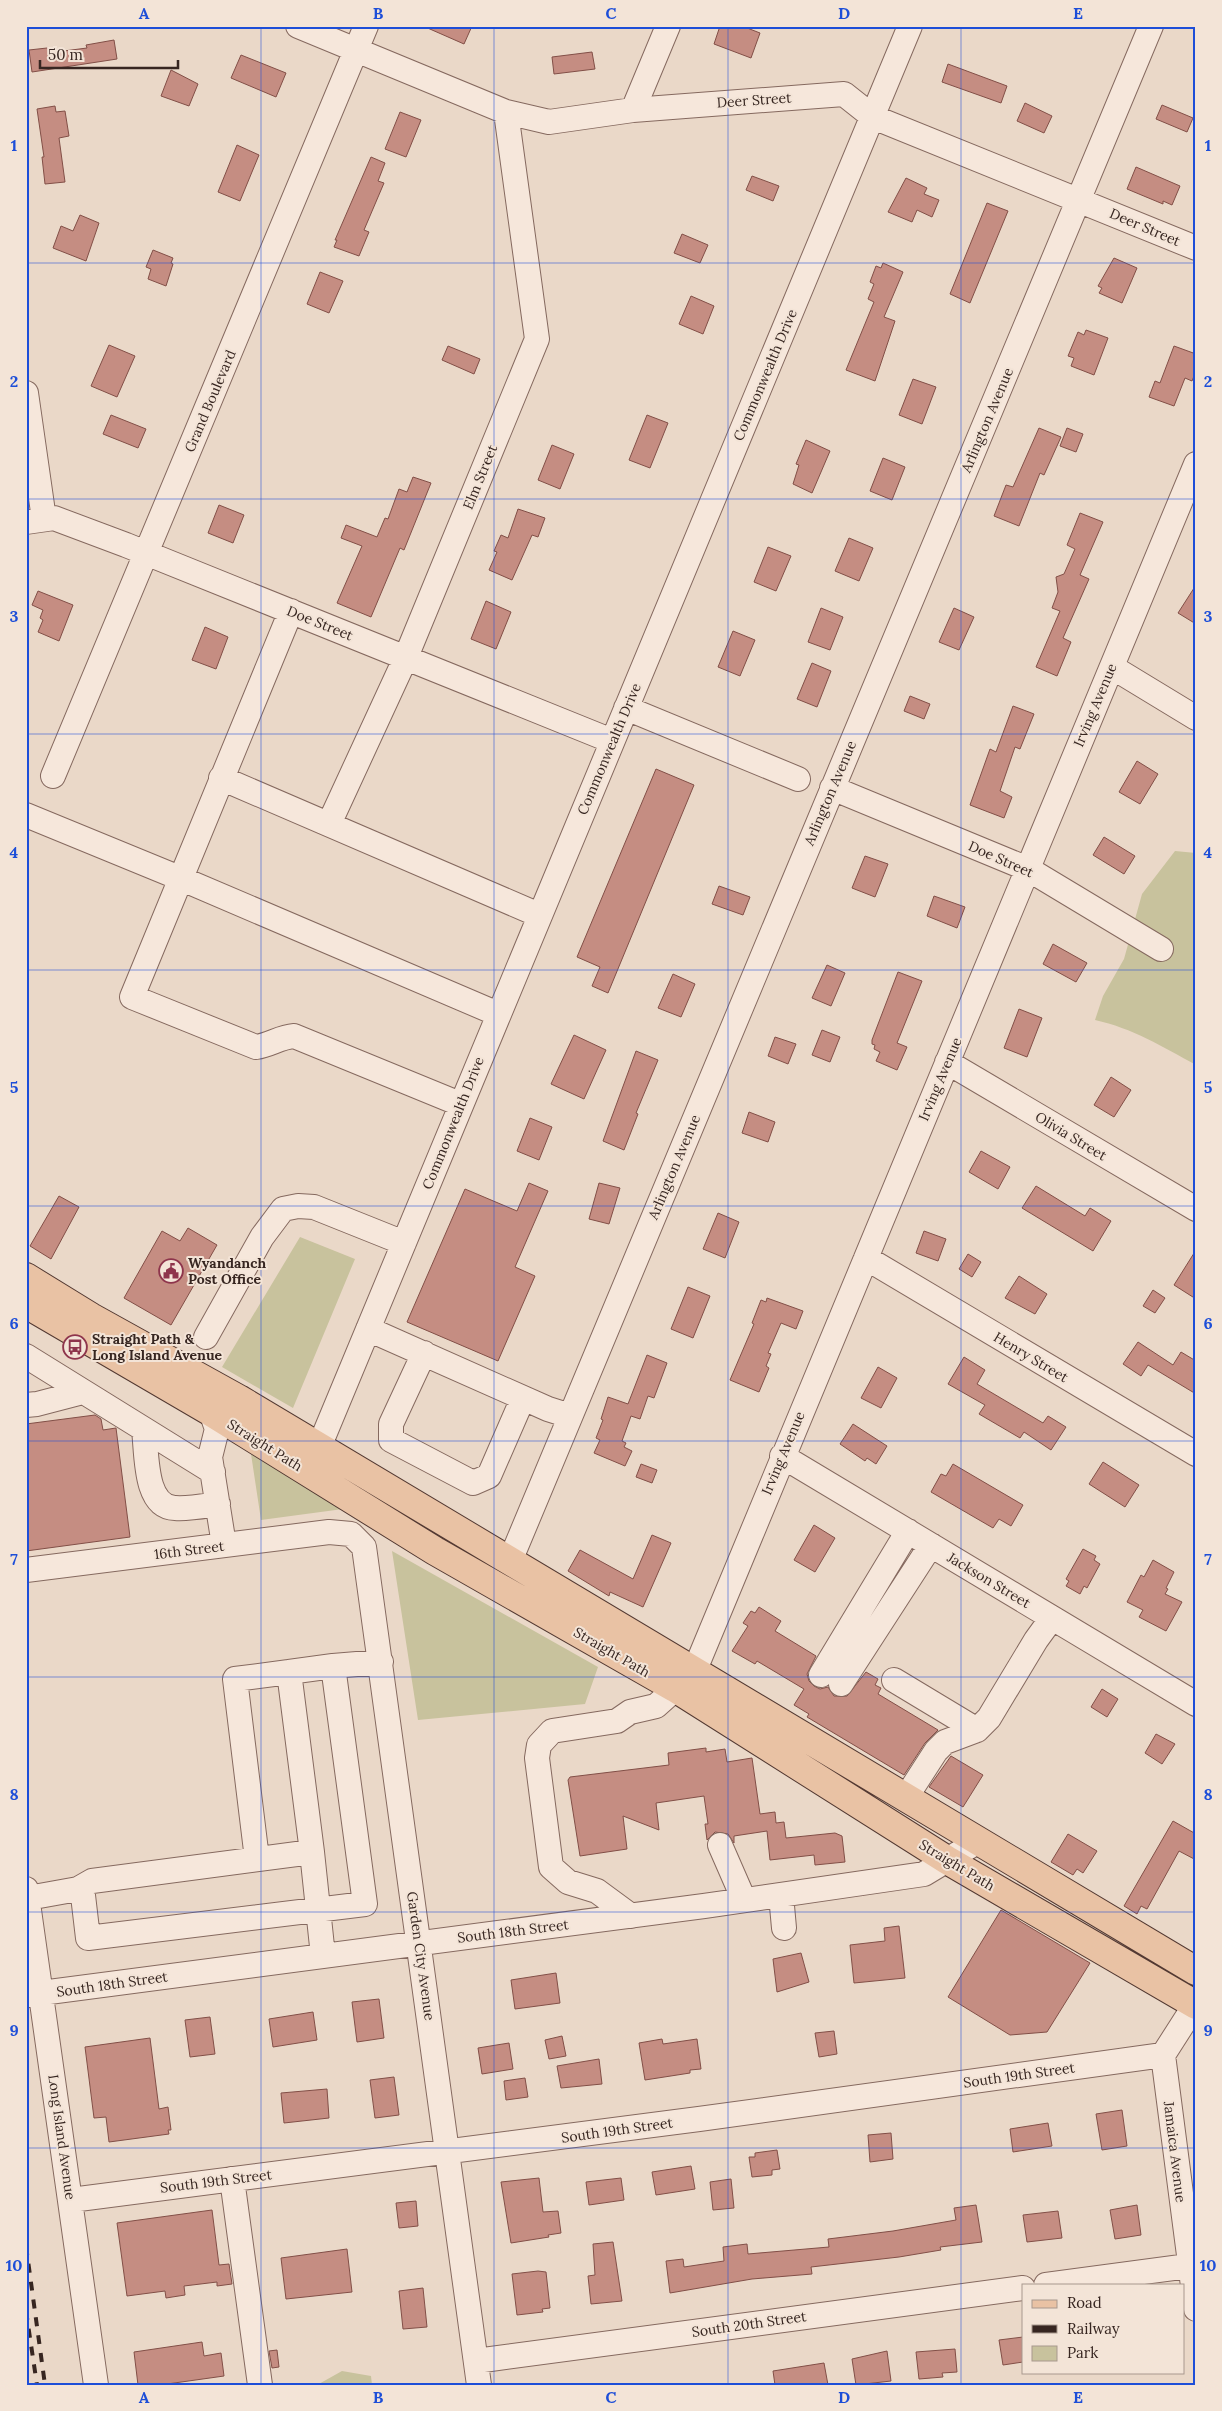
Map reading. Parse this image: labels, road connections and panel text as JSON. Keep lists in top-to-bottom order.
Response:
{
  "streets": {
    "main road": ["Straight Path"],
    "street": [
      "Deer Street",
      "Commonwealth Drive",
      "Grand Boulevard",
      "Arlington Avenue",
      "Elm Street",
      "Doe Street",
      "Irving Avenue",
      "Olivia Street",
      "Henry Street",
      "16th Street",
      "Jackson Street",
      "South 18th Street",
      "Garden City Avenue",
      "South 19th Street",
      "Long Island Avenue",
      "Jamaica Avenue",
      "South 20th Street"
    ]
  },
  "crossings": [
    ["Deer Street", "Commonwealth Drive"],
    ["Deer Street", "Grand Boulevard"],
    ["Deer Street", "Arlington Avenue"],
    ["Deer Street", "Elm Street"],
    ["Commonwealth Drive", "Doe Street"],
    ["Commonwealth Drive", "Straight Path"],
    ["Grand Boulevard", "Doe Street"],
    ["Arlington Avenue", "Doe Street"],
    ["Arlington Avenue", "Straight Path"],
    ["Elm Street", "Doe Street"],
    ["Doe Street", "Irving Avenue"],
    ["Irving Avenue", "Olivia Street"],
    ["Irving Avenue", "Henry Street"],
    ["Irving Avenue", "Straight Path"],
    ["Irving Avenue", "Jackson Street"],
    ["Straight Path", "South 18th Street"],
    ["16th Street", "Garden City Avenue"],
    ["South 18th Street", "Garden City Avenue"],
    ["South 18th Street", "Long Island Avenue"],
    ["Garden City Avenue", "South 19th Street"],
    ["Garden City Avenue", "South 20th Street"],
    ["South 19th Street", "Long Island Avenue"],
    ["South 19th Street", "Jamaica Avenue"]
  ],
  "places": {
    "public building": ["Wyandanch Post Office"],
    "bus stop": ["Straight Path & Long Island Avenue"]
  },
  "legend": ["Road", "Railway", "Park"],
  "scale_bar": "50 m",
  "grid": {
    "columns": [
      "A",
      "B",
      "C",
      "D",
      "E"
    ],
    "rows": [
      "1",
      "2",
      "3",
      "4",
      "5",
      "6",
      "7",
      "8",
      "9",
      "10"
    ]
  }
}
